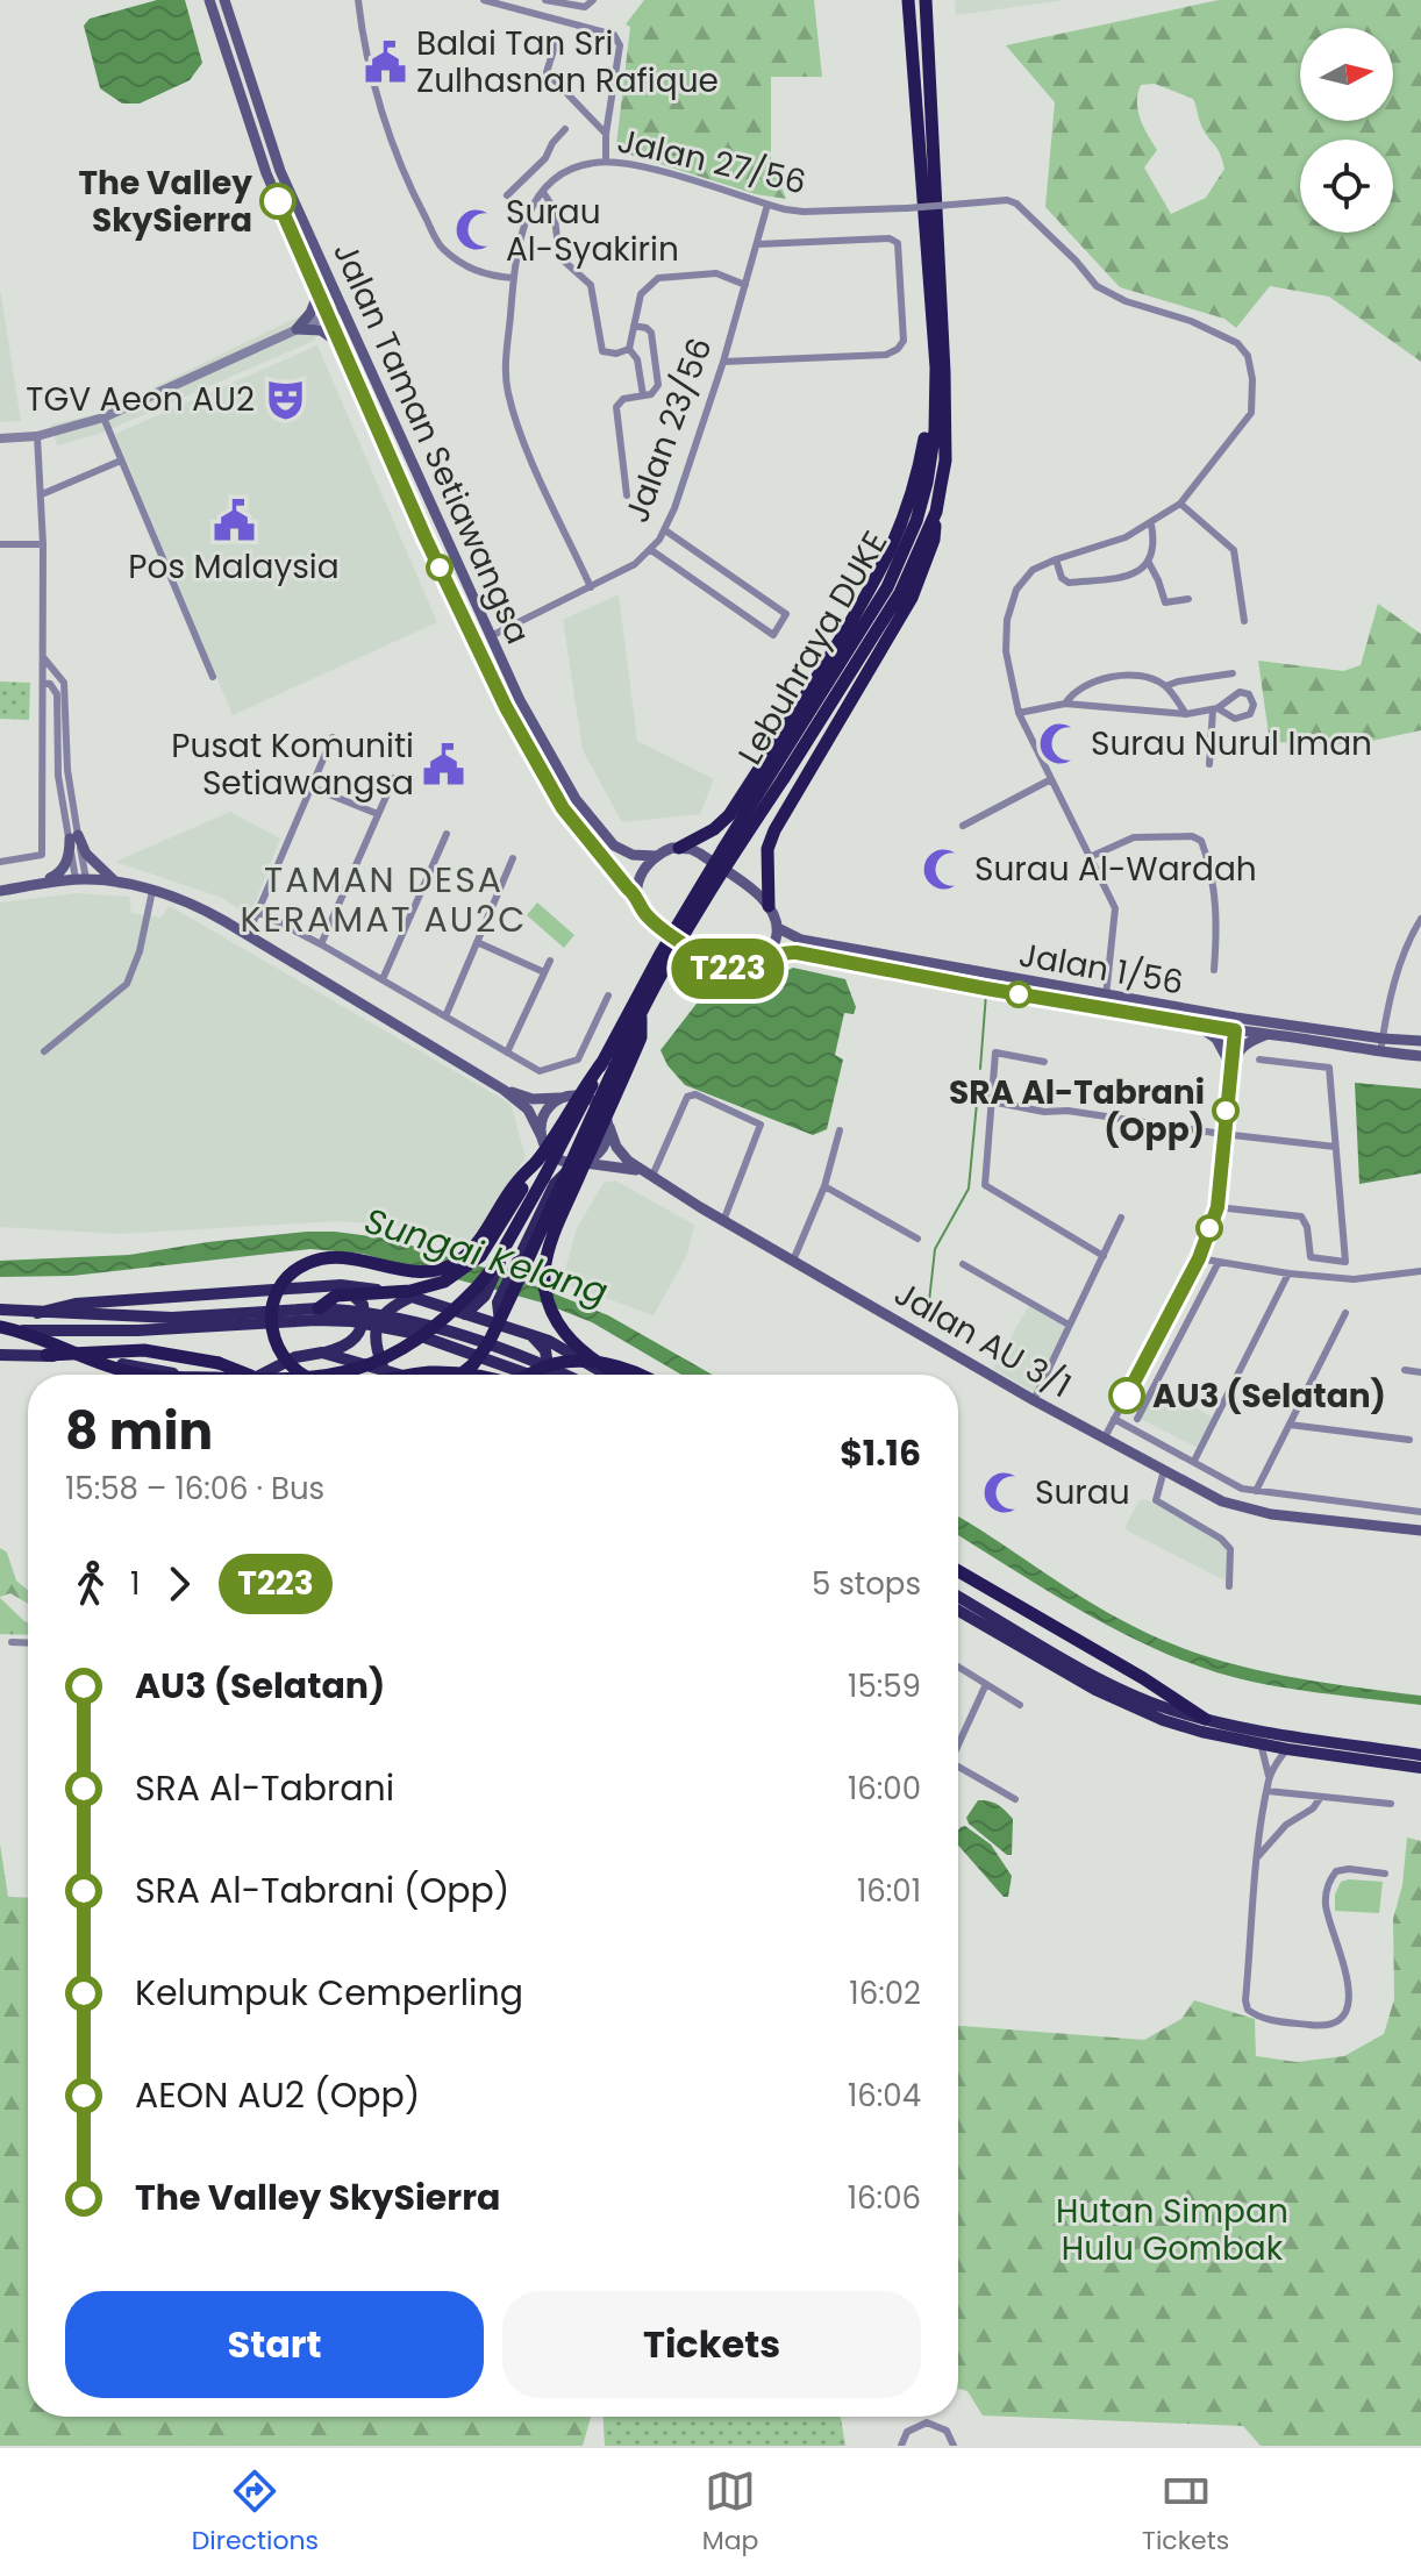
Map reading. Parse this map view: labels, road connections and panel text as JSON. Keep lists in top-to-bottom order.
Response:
{
  "streets": {
    "highway": ["Lebuhraya DUKE"],
    "main road": ["Jalan Taman Setiawangsa", "Jalan 1/56", "Jalan AU 3/1"],
    "street": ["Jalan 27/56", "Jalan 23/56"]
  },
  "crossings": [
    ["Jalan 27/56", "Jalan 23/56"],
    ["Jalan 23/56", "Jalan Taman Setiawangsa"],
    ["Jalan Taman Setiawangsa", "Jalan 1/56"]
  ],
  "districts": ["TAMAN DESA KERAMAT AU2C"],
  "water": ["Sungai Kelang"],
  "parks": ["Hutan Simpan Hulu Gombak"],
  "places": {
    "public building": ["Balai Tan Sri Zulhasnan Rafique", "Pos Malaysia", "Pusat Komuniti Setiawangsa"],
    "other": ["The Valley SkySierra", "SRA Al-Tabrani (Opp)", "AU3 (Selatan)"],
    "mosque": [
      "Surau Al-Syakirin",
      "Surau Nurul Iman",
      "Surau Al-Wardah",
      "Surau"
    ],
    "theatre": ["TGV Aeon AU2"]
  },
  "lines": ["bus line T223"],
  "north": "right",
  "page": {
    "on_map": "T223",
    "heading": ["8 min", "15:58 – 16:06 · Bus", "$1.16"],
    "legs": ["1", "T223", "5 stops"],
    "list": [
      {
        "name": "AU3 (Selatan)",
        "value": "15:59"
      },
      {
        "name": "SRA Al-Tabrani",
        "value": "16:00"
      },
      {
        "name": "SRA Al-Tabrani (Opp)",
        "value": "16:01"
      },
      {
        "name": "Kelumpuk Cemperling",
        "value": "16:02"
      },
      {
        "name": "AEON AU2 (Opp)",
        "value": "16:04"
      },
      {
        "name": "The Valley SkySierra",
        "value": "16:06"
      }
    ],
    "buttons": ["Start", "Tickets"],
    "tabs": ["Directions", "Map", "Tickets"]
  }
}
